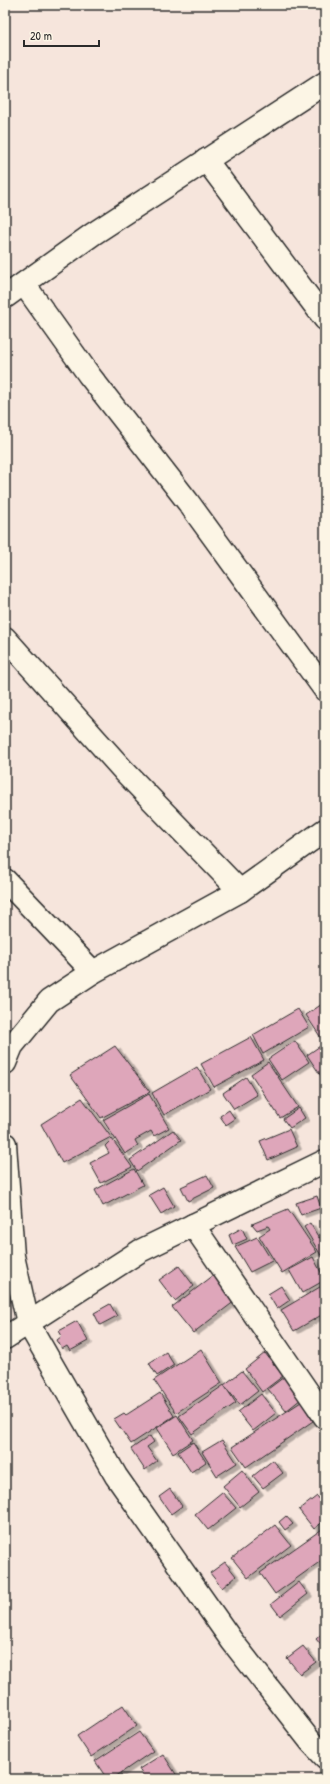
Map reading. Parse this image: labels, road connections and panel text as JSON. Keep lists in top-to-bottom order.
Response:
{
  "scale_bar": "20 m"
}
